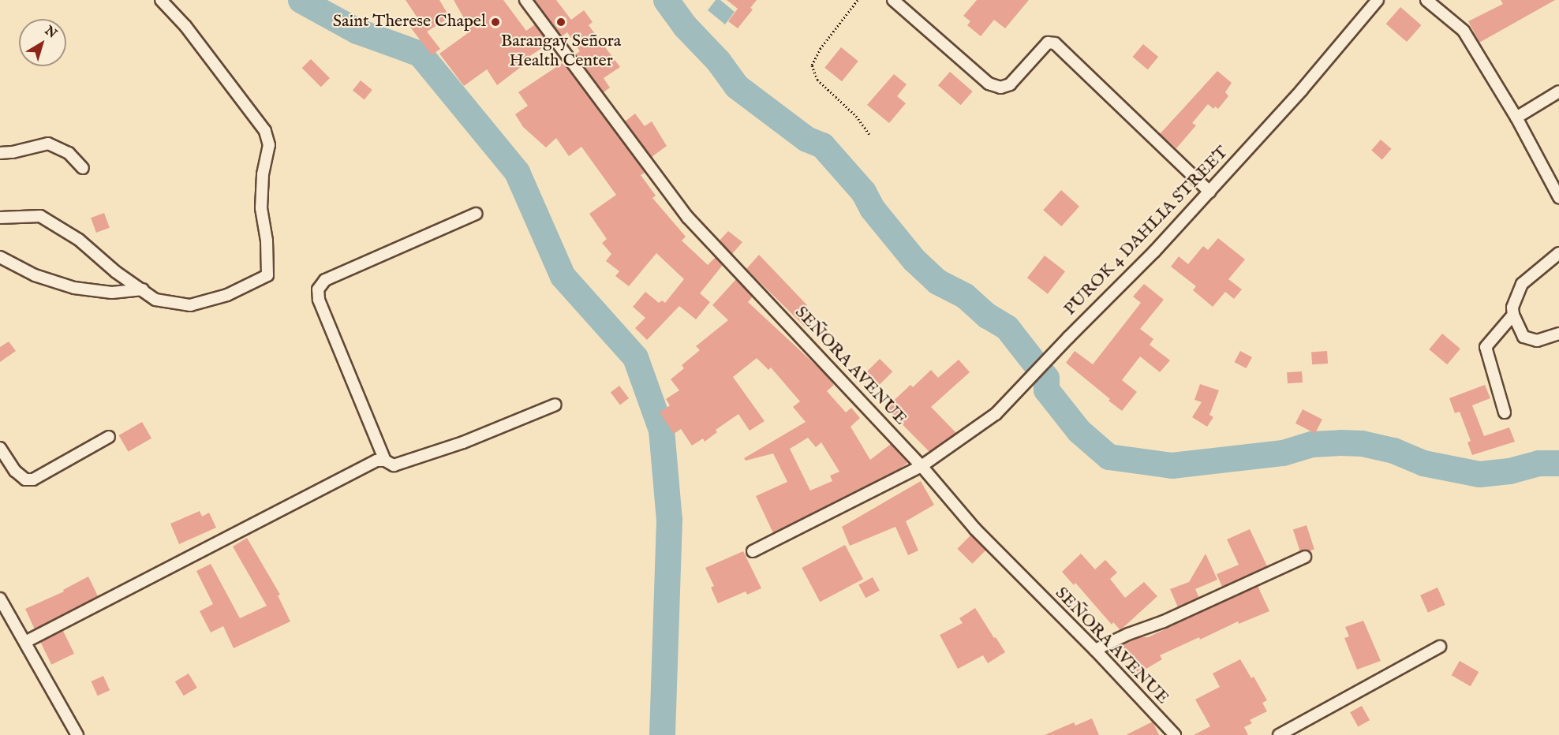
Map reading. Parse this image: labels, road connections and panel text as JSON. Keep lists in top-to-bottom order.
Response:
{
  "streets": {
    "street": ["PUROK 4 DAHLIA STREET", "SEÑORA AVENUE"]
  },
  "crossings": [
    ["PUROK 4 DAHLIA STREET", "SEÑORA AVENUE"]
  ],
  "places": ["Saint Therese Chapel", "Barangay Señora Health Center"],
  "north": "top right"
}
